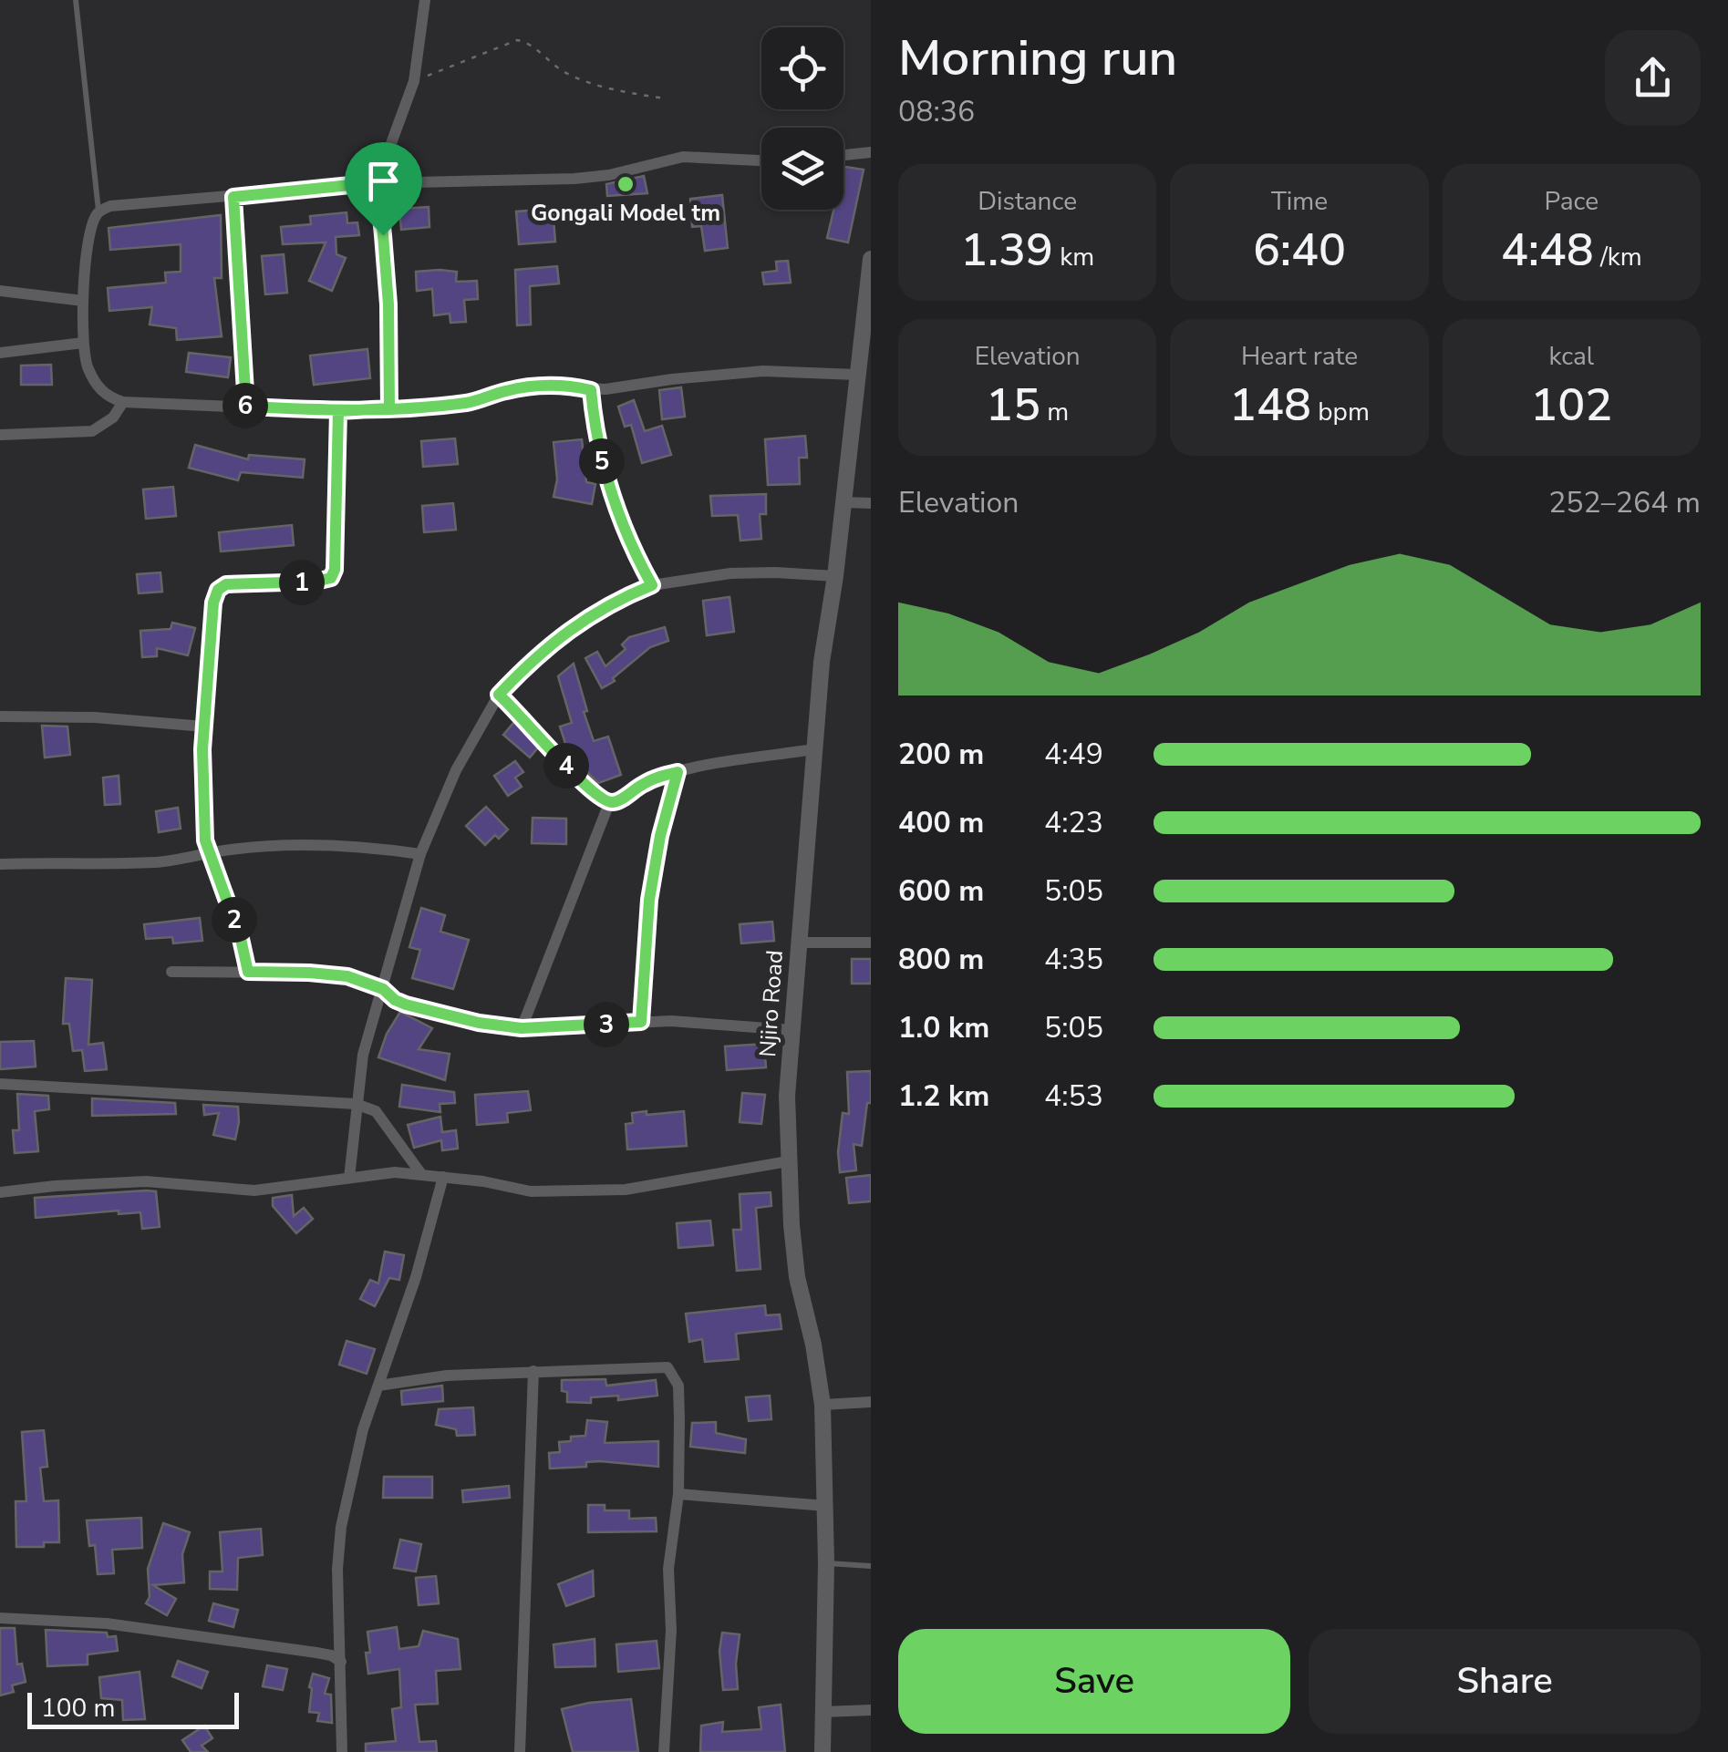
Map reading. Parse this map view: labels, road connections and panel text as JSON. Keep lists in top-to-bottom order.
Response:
{
  "streets": {
    "street": ["Njiro Road"]
  },
  "places": ["Gongali Model tm"],
  "scale_bar": "100 m",
  "page": {
    "heading": ["Morning run", "08:36"],
    "stats": [
      ["Distance", "1.39 km"],
      ["Time", "6:40"],
      ["Pace", "4:48 /km"],
      ["Elevation", "15 m"],
      ["Heart rate", "148 bpm"],
      ["kcal", "102"]
    ],
    "pins": [
      "6",
      "5",
      "1",
      "4",
      "2",
      "3"
    ],
    "chart": ["Elevation", "252–264 m"],
    "list": [
      {
        "name": "200 m",
        "note": "4:49"
      },
      {
        "name": "400 m",
        "note": "4:23"
      },
      {
        "name": "600 m",
        "note": "5:05"
      },
      {
        "name": "800 m",
        "note": "4:35"
      },
      {
        "name": "1.0 km",
        "note": "5:05"
      },
      {
        "name": "1.2 km",
        "note": "4:53"
      }
    ],
    "buttons": ["Save", "Share"],
    "scale": "100 m"
  }
}
